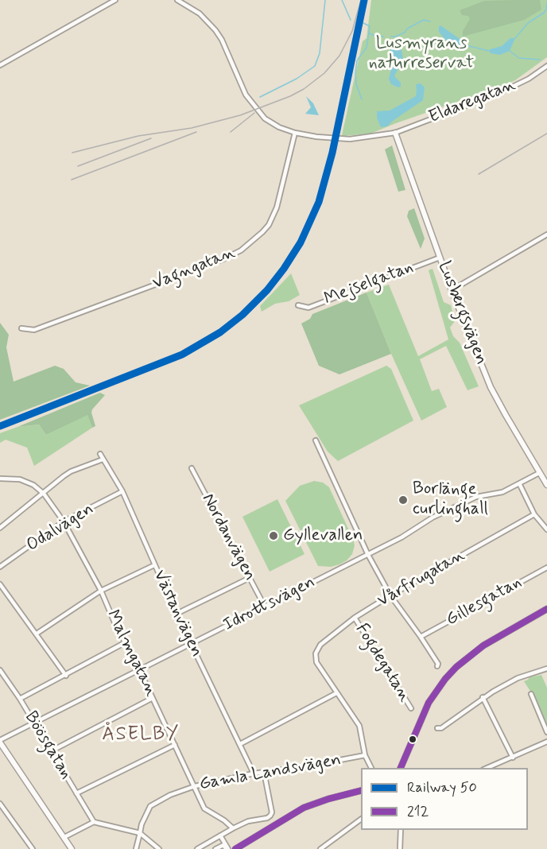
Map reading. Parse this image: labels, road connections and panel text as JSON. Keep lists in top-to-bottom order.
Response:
{
  "streets": {
    "street": [
      "Eldaregatan",
      "Vagngatan",
      "Mejselgatan",
      "Lusbergsvägen",
      "Odalvägen",
      "Nordanvägen",
      "Vårfrugatan",
      "Gillesgatan",
      "Idrottsvägen",
      "Västanvägen",
      "Malmgatan",
      "Fogdegatan",
      "Böösgatan",
      "Gamla Landsvägen"
    ]
  },
  "crossings": [
    ["Eldaregatan", "Vagngatan"],
    ["Eldaregatan", "Lusbergsvägen"],
    ["Mejselgatan", "Lusbergsvägen"],
    ["Lusbergsvägen", "Idrottsvägen"],
    ["Odalvägen", "Västanvägen"],
    ["Odalvägen", "Malmgatan"],
    ["Nordanvägen", "Idrottsvägen"],
    ["Vårfrugatan", "Fogdegatan"],
    ["Idrottsvägen", "Västanvägen"],
    ["Idrottsvägen", "Malmgatan"],
    ["Idrottsvägen", "Böösgatan"],
    ["Västanvägen", "Gamla Landsvägen"],
    ["Malmgatan", "Gamla Landsvägen"]
  ],
  "districts": ["ÅSELBY"],
  "parks": ["Lusmyrans naturreservat"],
  "places": ["Borlänge curlinghall", "Gyllevallen"],
  "lines": ["rail line 50", "transit line 212"],
  "legend": ["Railway 50", "212"]
}
